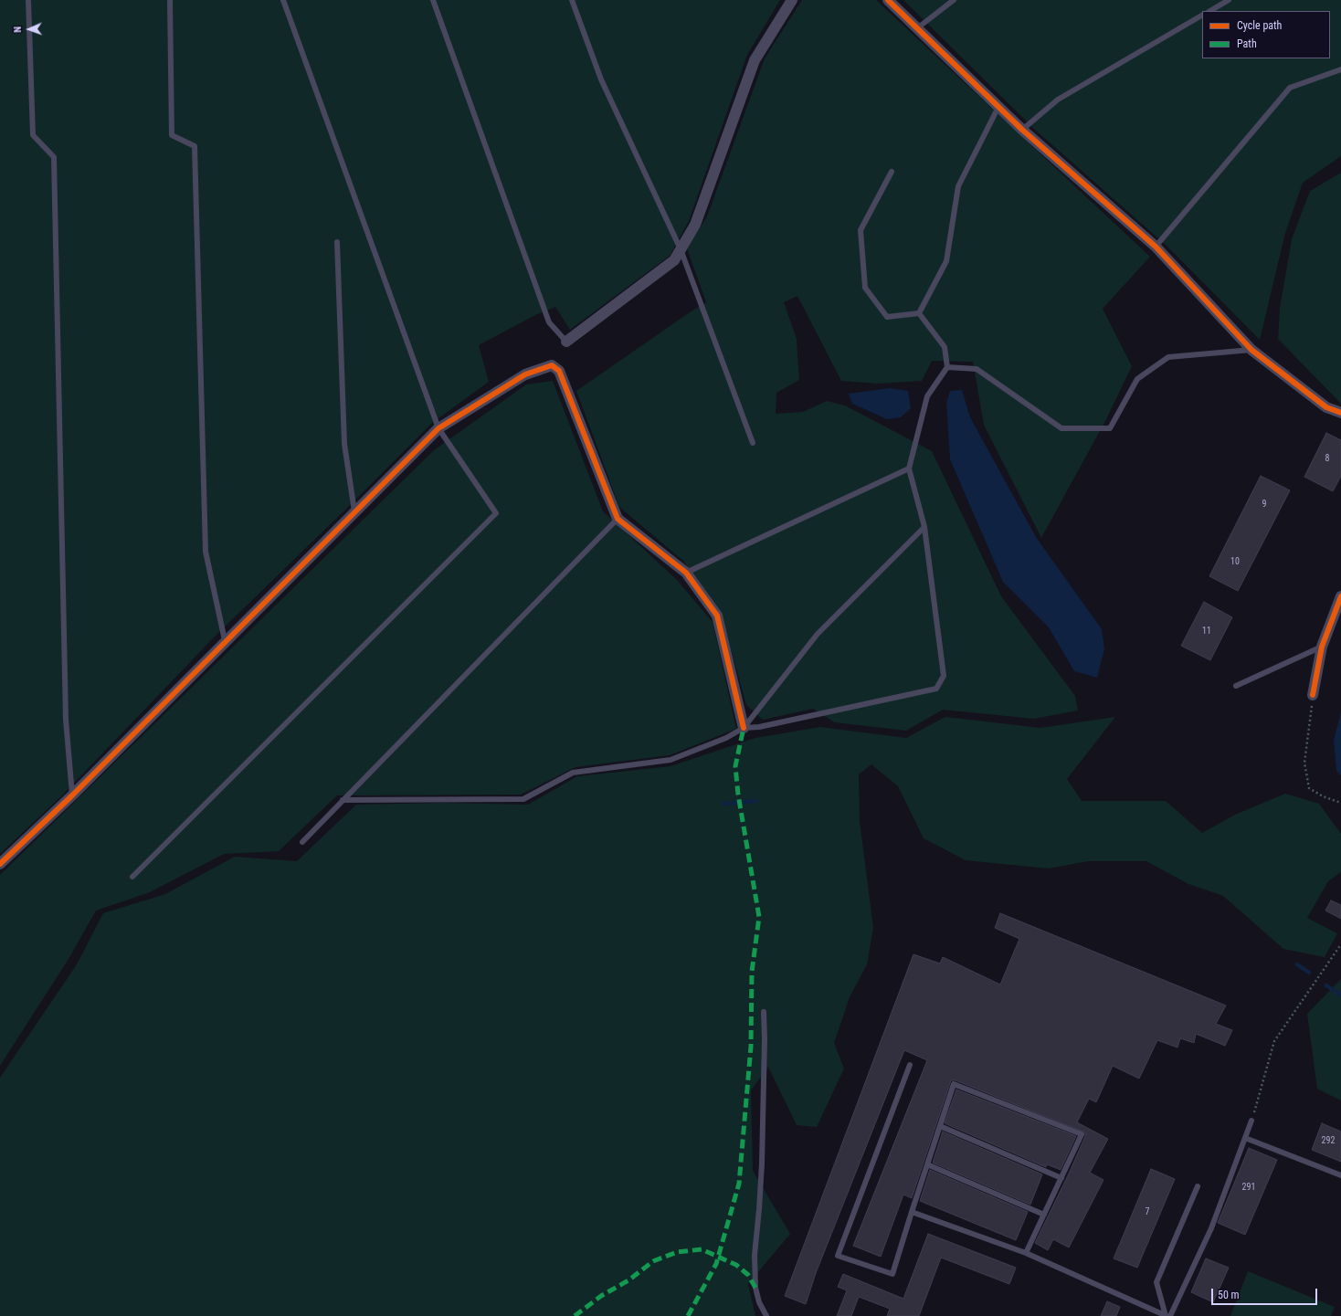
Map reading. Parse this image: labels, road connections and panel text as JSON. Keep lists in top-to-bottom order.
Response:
{
  "house_numbers": [
    "8",
    "9",
    "10",
    "11",
    "292",
    "291",
    "7"
  ],
  "legend": ["Cycle path", "Path"],
  "scale_bar": "50 m",
  "north": "left"
}
